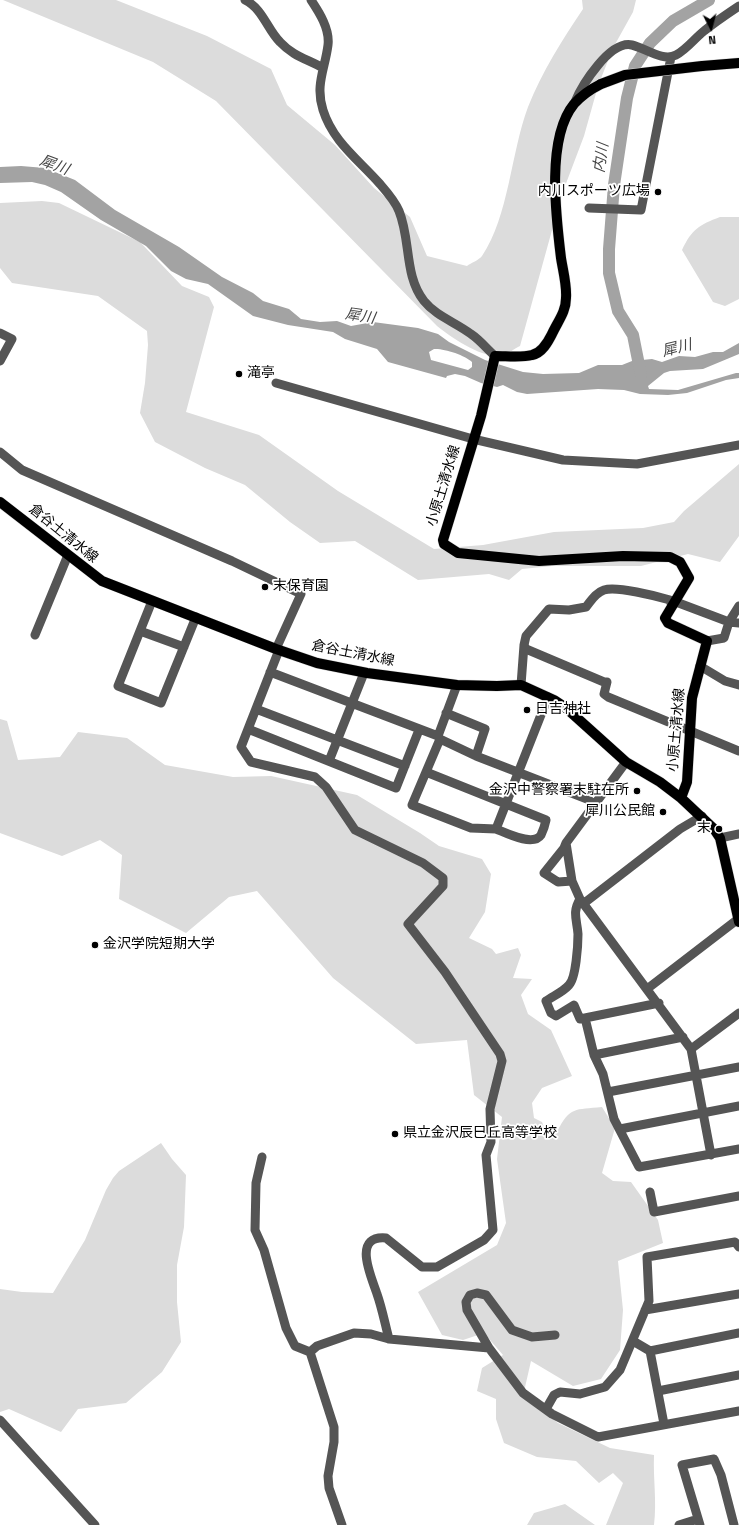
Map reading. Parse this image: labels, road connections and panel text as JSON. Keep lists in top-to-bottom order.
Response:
{
  "streets": {
    "main road": ["小原土清水線", "倉谷土清水線"]
  },
  "crossings": [
    ["小原土清水線", "倉谷土清水線"]
  ],
  "water": ["内川", "犀川"],
  "places": [
    "内川スポーツ広場",
    "滝亭",
    "末保育園",
    "日吉神社",
    "金沢中警察署末駐在所",
    "犀川公民館",
    "末",
    "金沢学院短期大学",
    "県立金沢辰巳丘高等学校"
  ],
  "north": "bottom"
}
